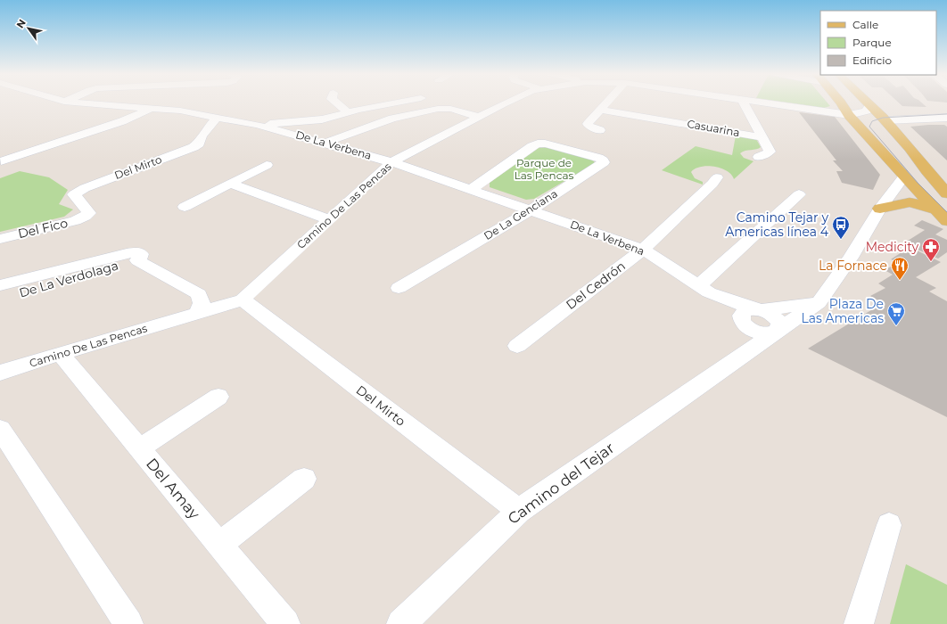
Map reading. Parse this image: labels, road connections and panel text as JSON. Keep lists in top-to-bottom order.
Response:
{
  "streets": {
    "street": [
      "Casuarina",
      "De La Verbena",
      "Del Mirto",
      "Camino De Las Pencas",
      "De La Genciana",
      "Del Fico",
      "De La Verdolaga",
      "Del Cedrón",
      "Camino del Tejar",
      "Del Amay"
    ]
  },
  "crossings": [
    ["De La Verbena", "Del Mirto"],
    ["De La Verbena", "Camino De Las Pencas"],
    ["De La Verbena", "De La Genciana"],
    ["De La Verbena", "Del Cedrón"],
    ["De La Verbena", "Camino del Tejar"],
    ["Del Mirto", "Camino De Las Pencas"],
    ["Del Mirto", "Del Fico"],
    ["Del Mirto", "Camino del Tejar"],
    ["Camino De Las Pencas", "Del Amay"]
  ],
  "parks": ["Parque de Las Pencas"],
  "places": {
    "bus stop": ["Camino Tejar y Americas línea 4"],
    "pharmacy": ["Medicity"],
    "restaurant": ["La Fornace"],
    "supermarket": ["Plaza De Las Americas"]
  },
  "legend": ["Calle", "Parque", "Edificio"],
  "north": "top left"
}
